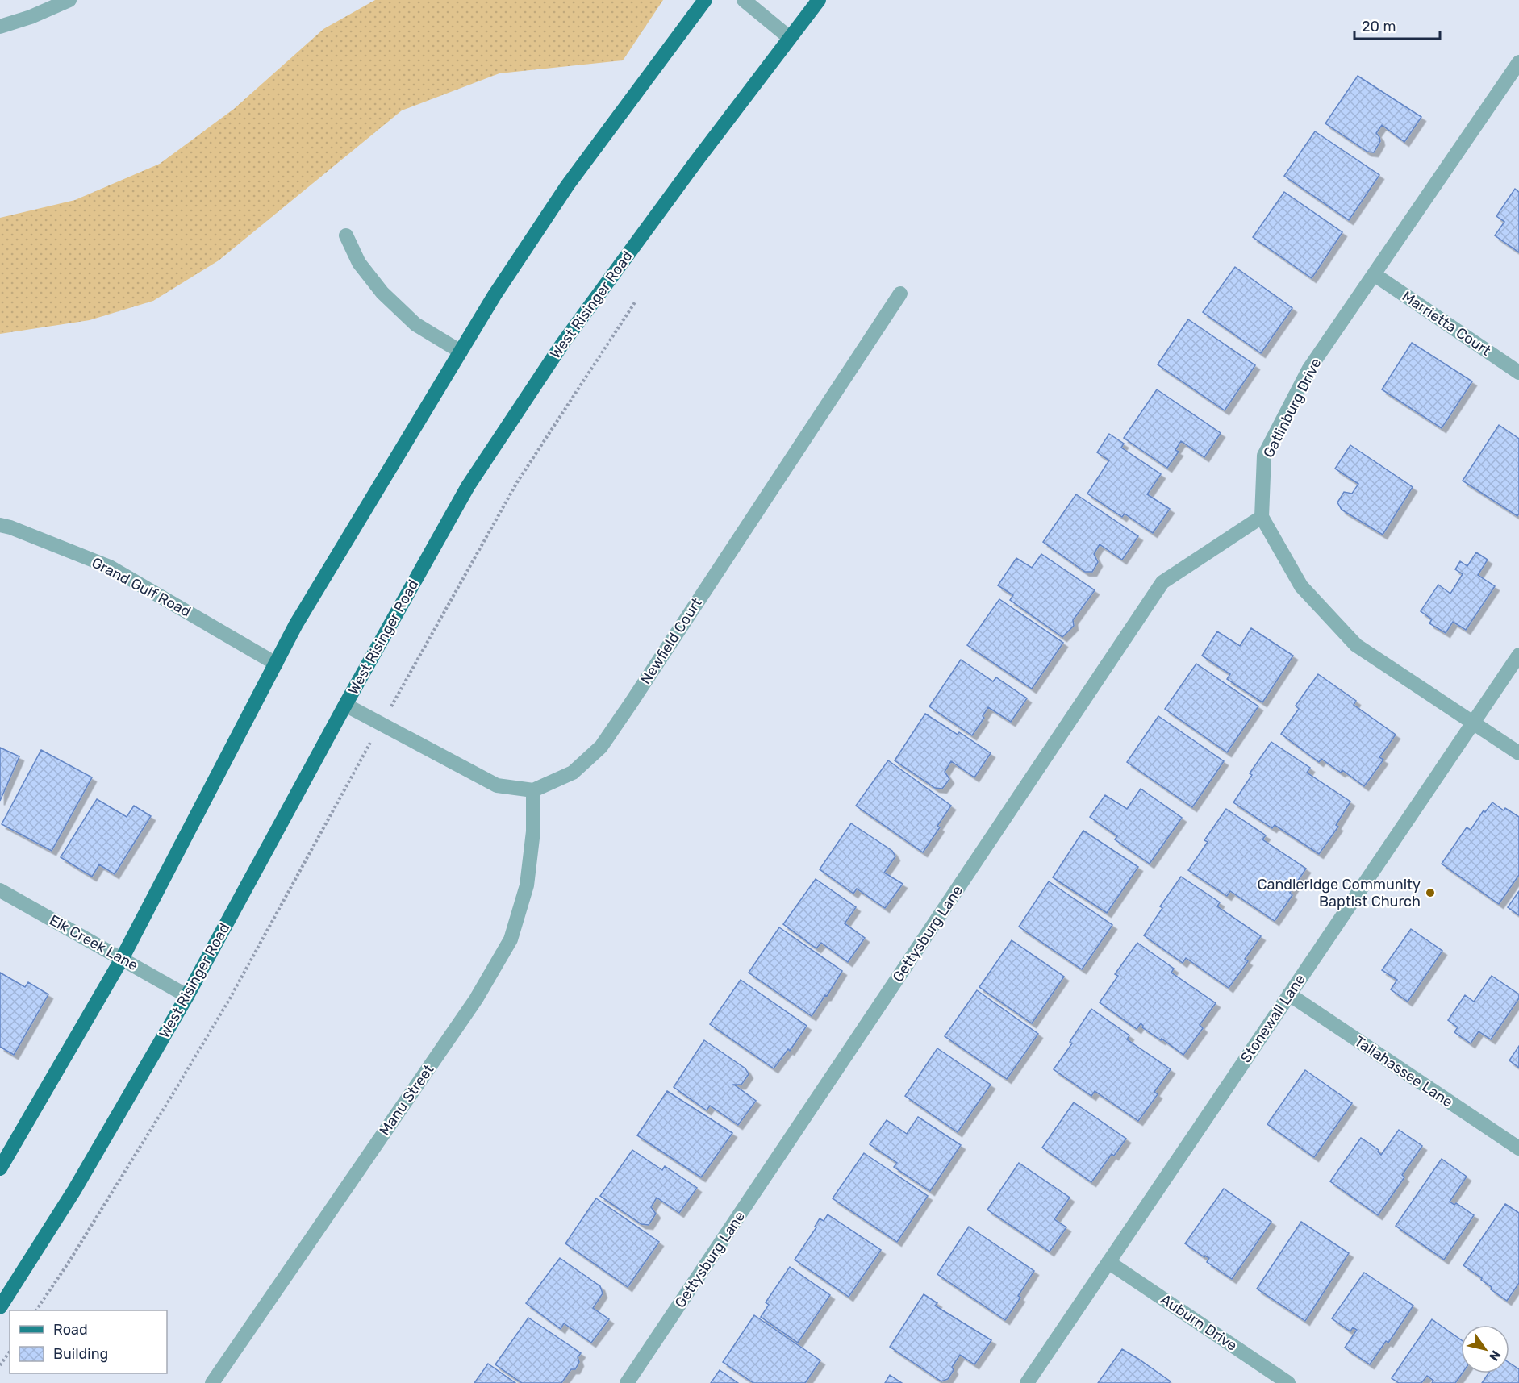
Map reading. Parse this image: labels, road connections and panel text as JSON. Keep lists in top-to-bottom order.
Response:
{
  "streets": {
    "main road": ["West Risinger Road"],
    "street": [
      "Marrietta Court",
      "Gatlinburg Drive",
      "Grand Gulf Road",
      "Newfield Court",
      "Gettysburg Lane",
      "Elk Creek Lane",
      "Stonewall Lane",
      "Tallahassee Lane",
      "Manu Street",
      "Auburn Drive"
    ]
  },
  "crossings": [
    ["West Risinger Road", "Elk Creek Lane"],
    ["Marrietta Court", "Gatlinburg Drive"],
    ["Gatlinburg Drive", "Gettysburg Lane"],
    ["Newfield Court", "Manu Street"],
    ["Stonewall Lane", "Tallahassee Lane"],
    ["Stonewall Lane", "Auburn Drive"]
  ],
  "places": ["Candleridge Community Baptist Church"],
  "legend": ["Road", "Building"],
  "scale_bar": "20 m",
  "north": "bottom right"
}
